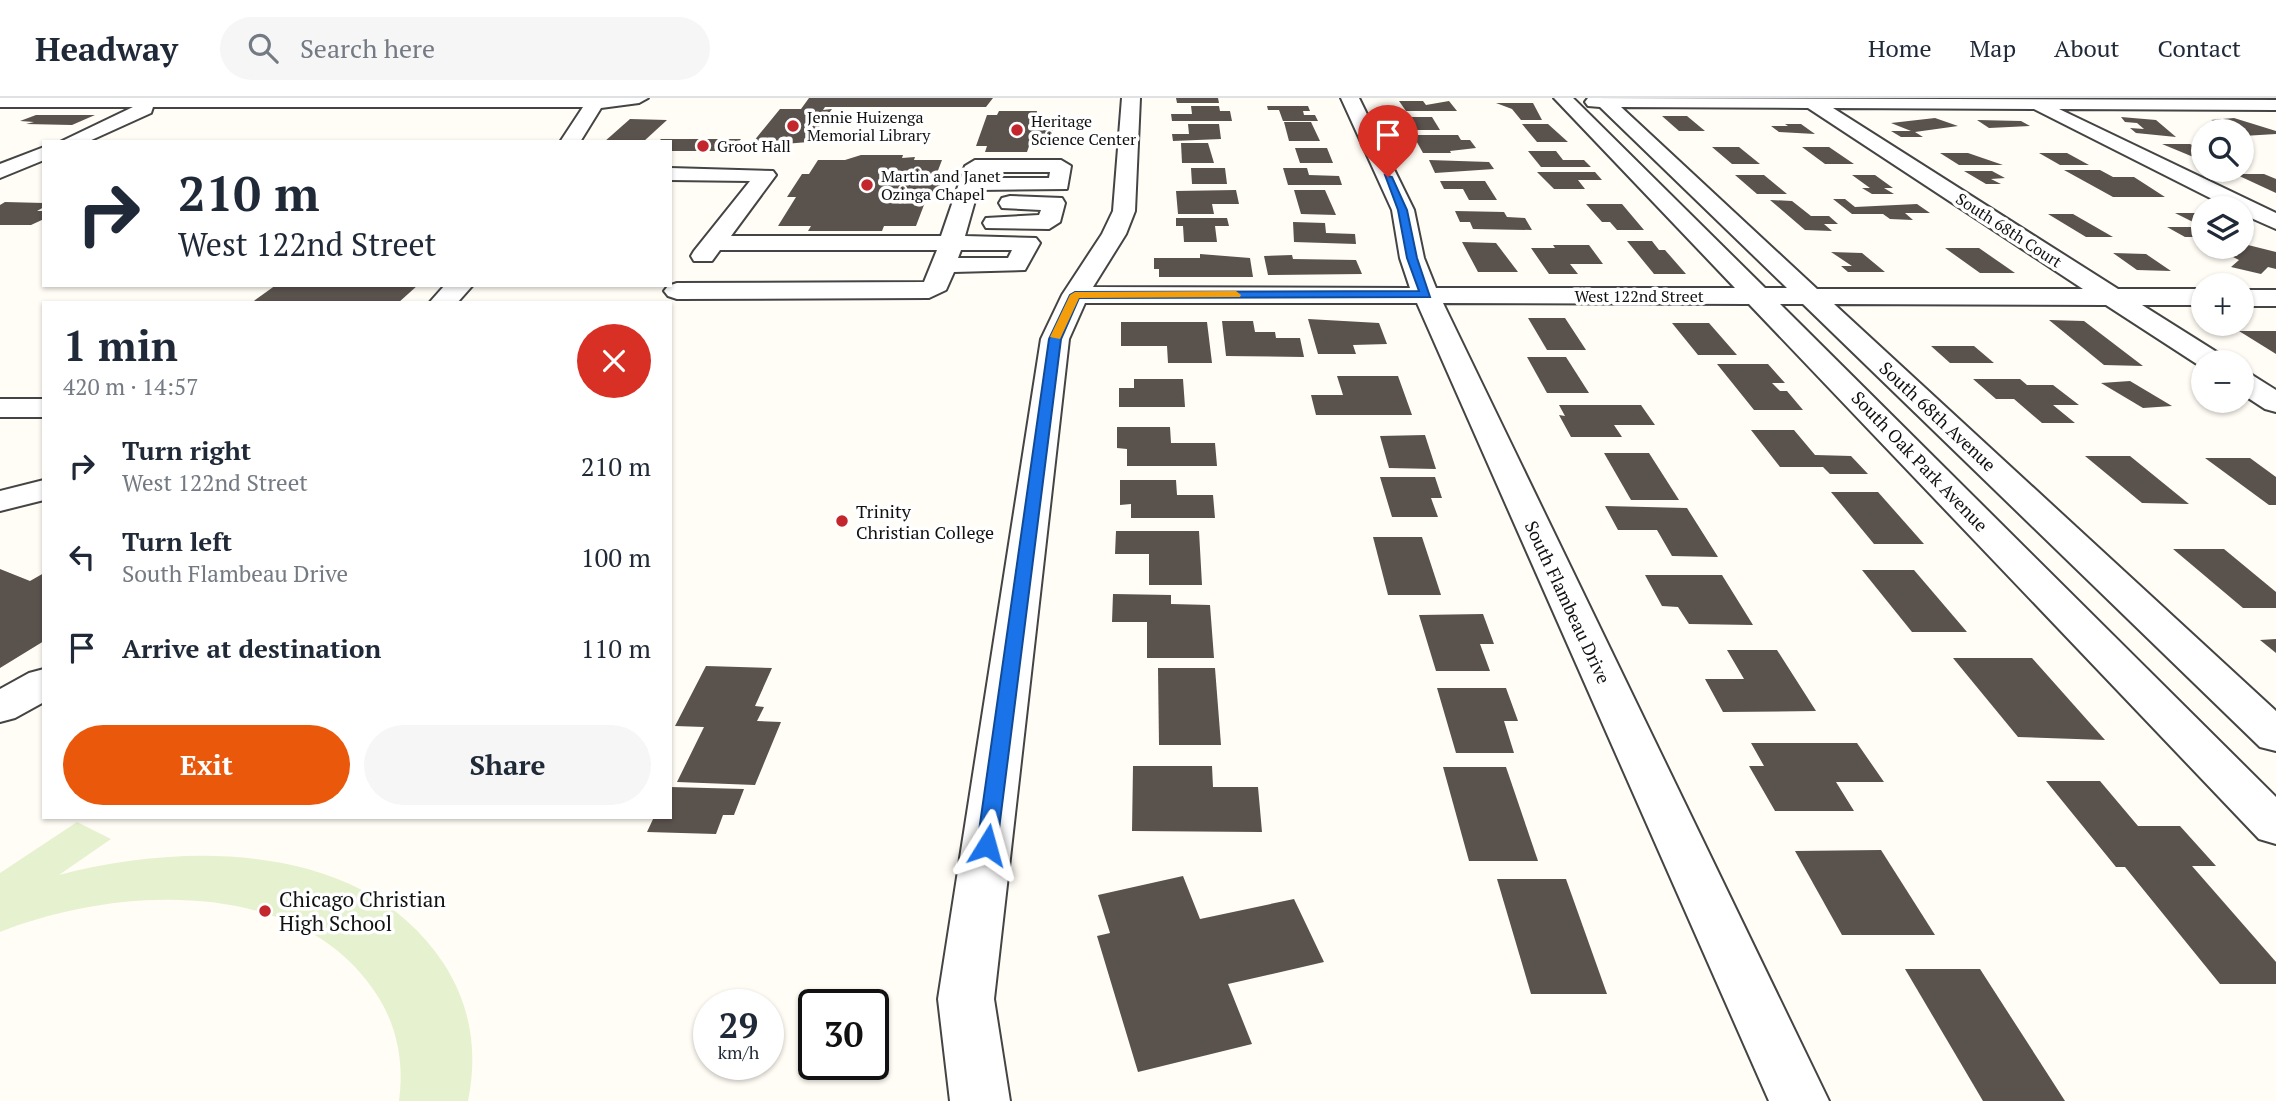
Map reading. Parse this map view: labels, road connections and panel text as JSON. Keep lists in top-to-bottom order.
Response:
{
  "streets": {
    "street": [
      "South 68th Court",
      "West 122nd Street",
      "South 68th Avenue",
      "South Oak Park Avenue",
      "South Flambeau Drive"
    ]
  },
  "crossings": [
    ["South 68th Court", "West 122nd Street"],
    ["West 122nd Street", "South 68th Avenue"],
    ["West 122nd Street", "South Oak Park Avenue"],
    ["West 122nd Street", "South Flambeau Drive"]
  ],
  "places": [
    "Jennie Huizenga Memorial Library",
    "Heritage Science Center",
    "Groot Hall",
    "Martin and Janet Ozinga Chapel",
    "Trinity Christian College",
    "Chicago Christian High School"
  ],
  "page": {
    "header": "Headway",
    "search": "Search here",
    "nav": [
      "Home",
      "Map",
      "About",
      "Contact"
    ],
    "map_buttons": ["+", "−"],
    "turn": ["210 m", "West 122nd Street"],
    "heading": ["1 min", "420 m · 14:57"],
    "list": [
      {
        "name": "Turn right",
        "note": "West 122nd Street",
        "value": "210 m"
      },
      {
        "name": "Turn left",
        "note": "South Flambeau Drive",
        "value": "100 m"
      },
      {
        "name": "Arrive at destination",
        "value": "110 m"
      }
    ],
    "buttons": ["Exit", "Share"],
    "speed": "29 km/h",
    "limit": "30"
  }
}
